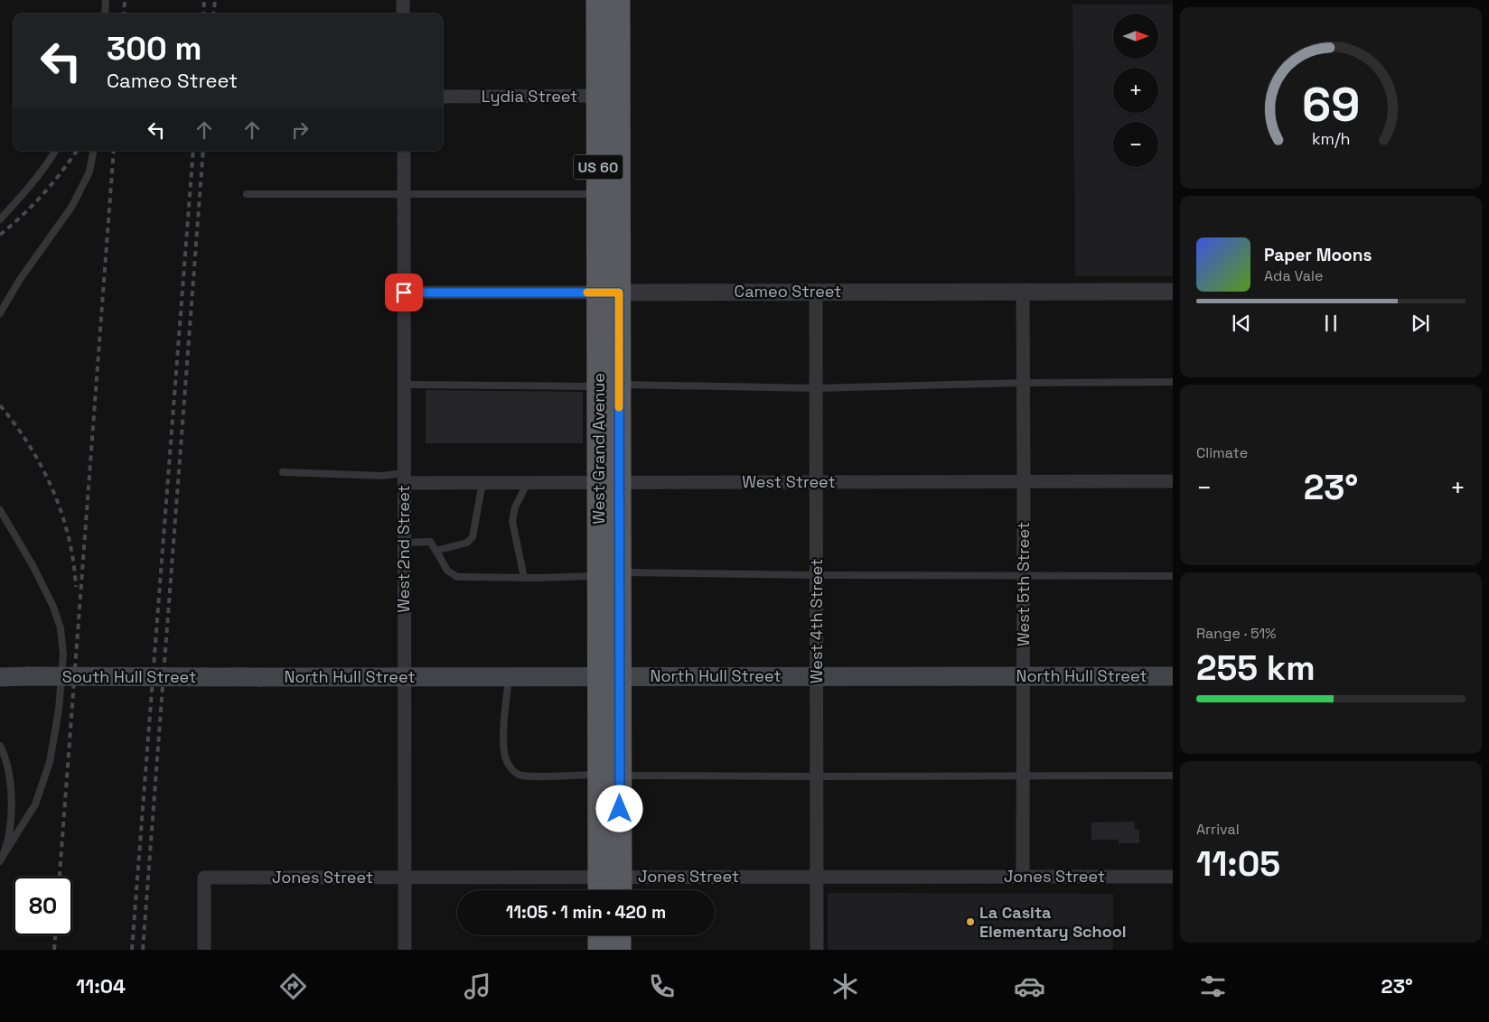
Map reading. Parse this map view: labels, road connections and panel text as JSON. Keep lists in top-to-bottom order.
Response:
{
  "streets": {
    "highway": ["US 60", "West Grand Avenue"],
    "main road": ["North Hull Street", "South Hull Street"],
    "street": [
      "Lydia Street",
      "Cameo Street",
      "West Street",
      "West 2nd Street",
      "West 5th Street",
      "West 4th Street",
      "Jones Street"
    ]
  },
  "crossings": [
    ["Lydia Street", "West Grand Avenue"],
    ["Cameo Street", "West Grand Avenue"],
    ["Cameo Street", "West 2nd Street"],
    ["Cameo Street", "West 5th Street"],
    ["Cameo Street", "West 4th Street"],
    ["West Grand Avenue", "West Street"],
    ["West Grand Avenue", "North Hull Street"],
    ["West Grand Avenue", "Jones Street"],
    ["West Street", "West 2nd Street"],
    ["West Street", "West 5th Street"],
    ["West Street", "West 4th Street"],
    ["West 2nd Street", "North Hull Street"],
    ["West 2nd Street", "Jones Street"],
    ["West 5th Street", "North Hull Street"],
    ["West 5th Street", "Jones Street"],
    ["West 4th Street", "North Hull Street"],
    ["West 4th Street", "Jones Street"],
    ["North Hull Street", "South Hull Street"]
  ],
  "places": ["La Casita Elementary School"],
  "north": "right",
  "page": {
    "map_buttons": ["+", "−"],
    "turn": ["300 m", "Cameo Street"],
    "song": ["Paper Moons", "Ada Vale"],
    "tile": [
      "Climate",
      ["Range · 51%", "255 km"],
      ["Arrival", "11:05"]
    ],
    "heat": ["−", "23°", "+"],
    "limit": "80",
    "trip": "11:05 · 1 min · 420 m",
    "tabs": ["11:04", "23°"],
    "gauge": ["69", "km/h"]
  }
}
